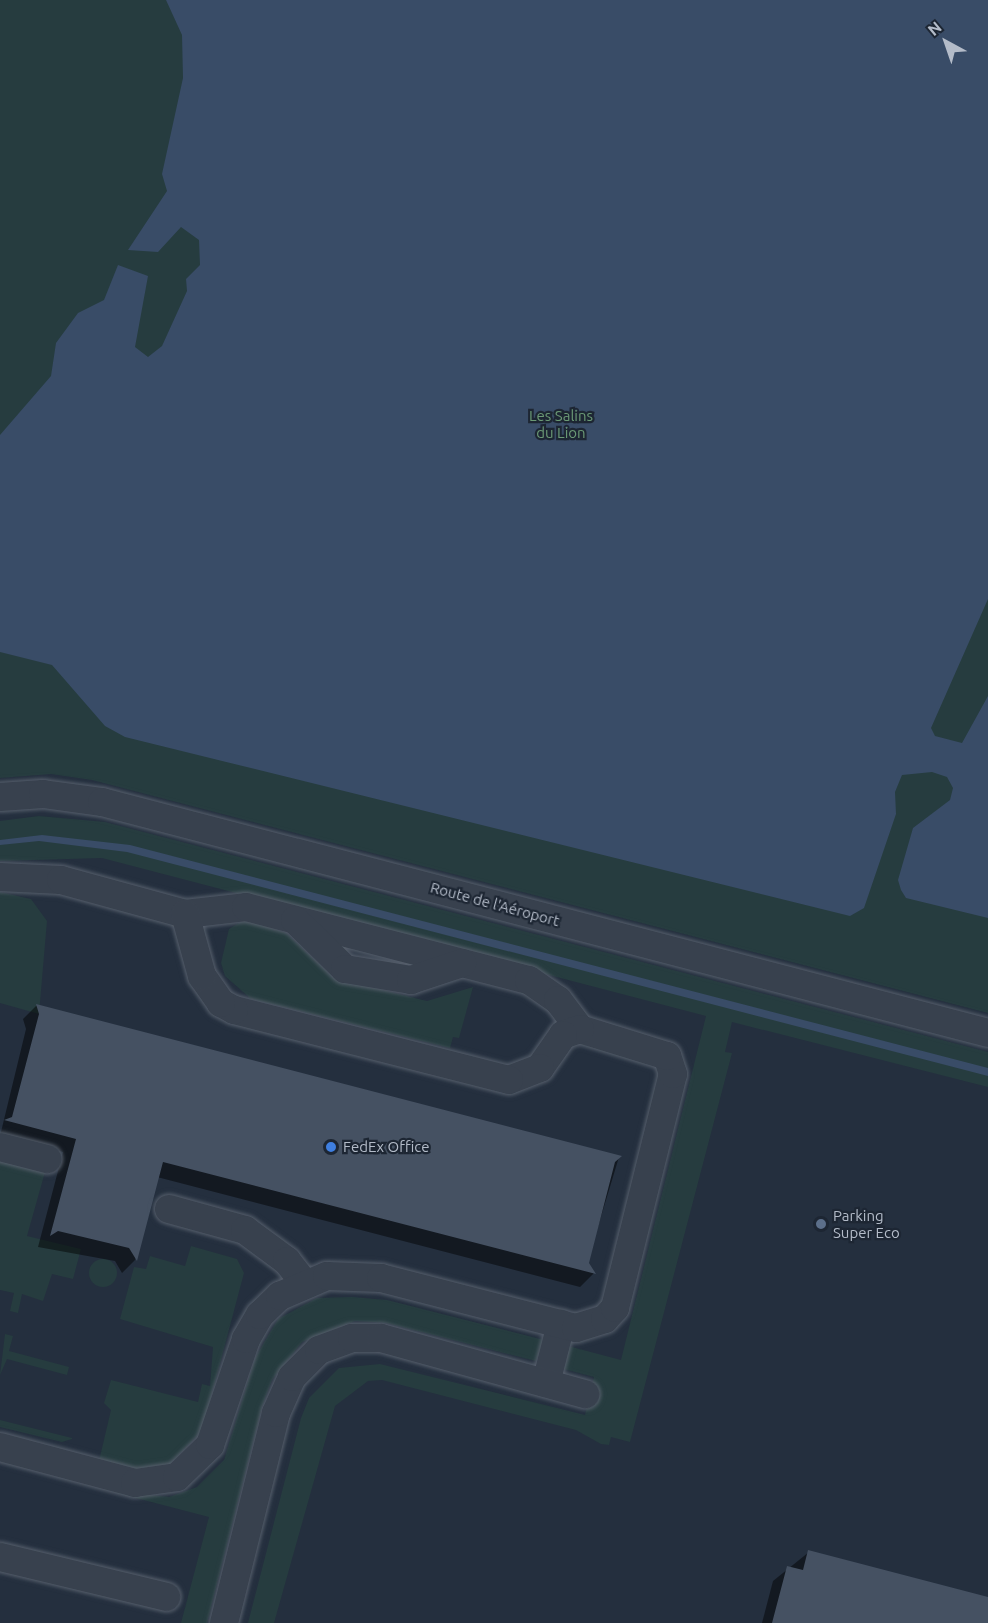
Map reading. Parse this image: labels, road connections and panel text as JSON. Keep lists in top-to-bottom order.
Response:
{
  "streets": {
    "street": ["Route de l'Aéroport"]
  },
  "parks": ["Les Salins du Lion"],
  "places": ["FedEx Office", "Parking Super Eco"],
  "north": "top left"
}
